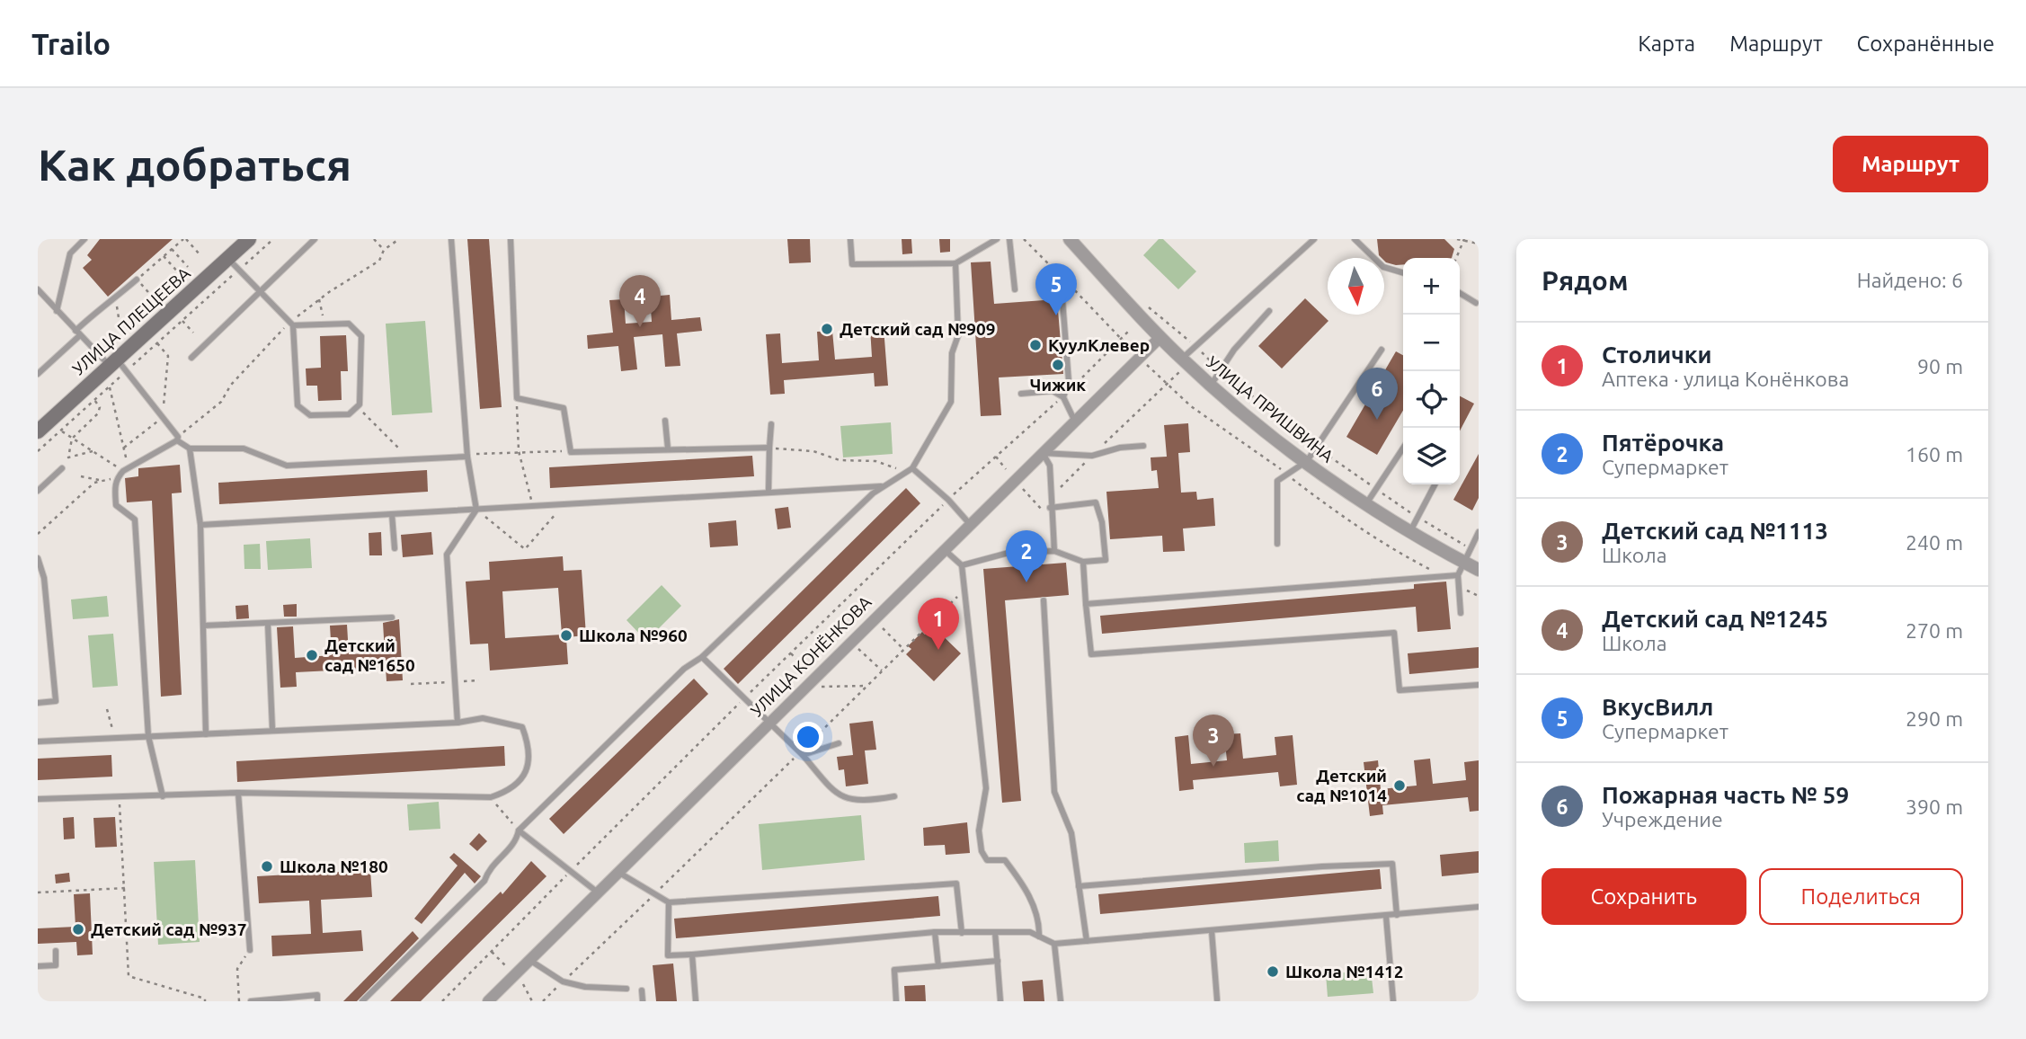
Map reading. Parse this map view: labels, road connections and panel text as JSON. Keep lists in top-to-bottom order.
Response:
{
  "streets": {
    "main road": ["УЛИЦА ПЛЕЩЕЕВА"],
    "street": ["УЛИЦА ПРИШВИНА", "УЛИЦА КОНЁНКОВА"]
  },
  "crossings": [
    ["УЛИЦА ПРИШВИНА", "УЛИЦА КОНЁНКОВА"]
  ],
  "places": [
    "Детский сад №909",
    "КуулКлевер",
    "Чижик",
    "Школа №960",
    "Детский сад №1650",
    "Детский сад №1014",
    "Школа №180",
    "Детский сад №937",
    "Школа №1412"
  ],
  "north": "bottom",
  "page": {
    "header": "Trailo",
    "nav": ["Карта", "Маршрут", "Сохранённые"],
    "buttons": [
      "Маршрут",
      ["Сохранить", "Поделиться"]
    ],
    "title": "Как добраться",
    "heading": ["Рядом", "Найдено: 6"],
    "map_buttons": ["+", "−"],
    "pins": [
      "5",
      "4",
      "6",
      "2",
      "1",
      "3"
    ],
    "list": [
      {
        "mark": "1",
        "name": "Столички",
        "note": "Аптека · улица Конёнкова",
        "value": "90 m"
      },
      {
        "mark": "2",
        "name": "Пятёрочка",
        "note": "Супермаркет",
        "value": "160 m"
      },
      {
        "mark": "3",
        "name": "Детский сад №1113",
        "note": "Школа",
        "value": "240 m"
      },
      {
        "mark": "4",
        "name": "Детский сад №1245",
        "note": "Школа",
        "value": "270 m"
      },
      {
        "mark": "5",
        "name": "ВкусВилл",
        "note": "Супермаркет",
        "value": "290 m"
      },
      {
        "mark": "6",
        "name": "Пожарная часть № 59",
        "note": "Учреждение",
        "value": "390 m"
      }
    ]
  }
}
